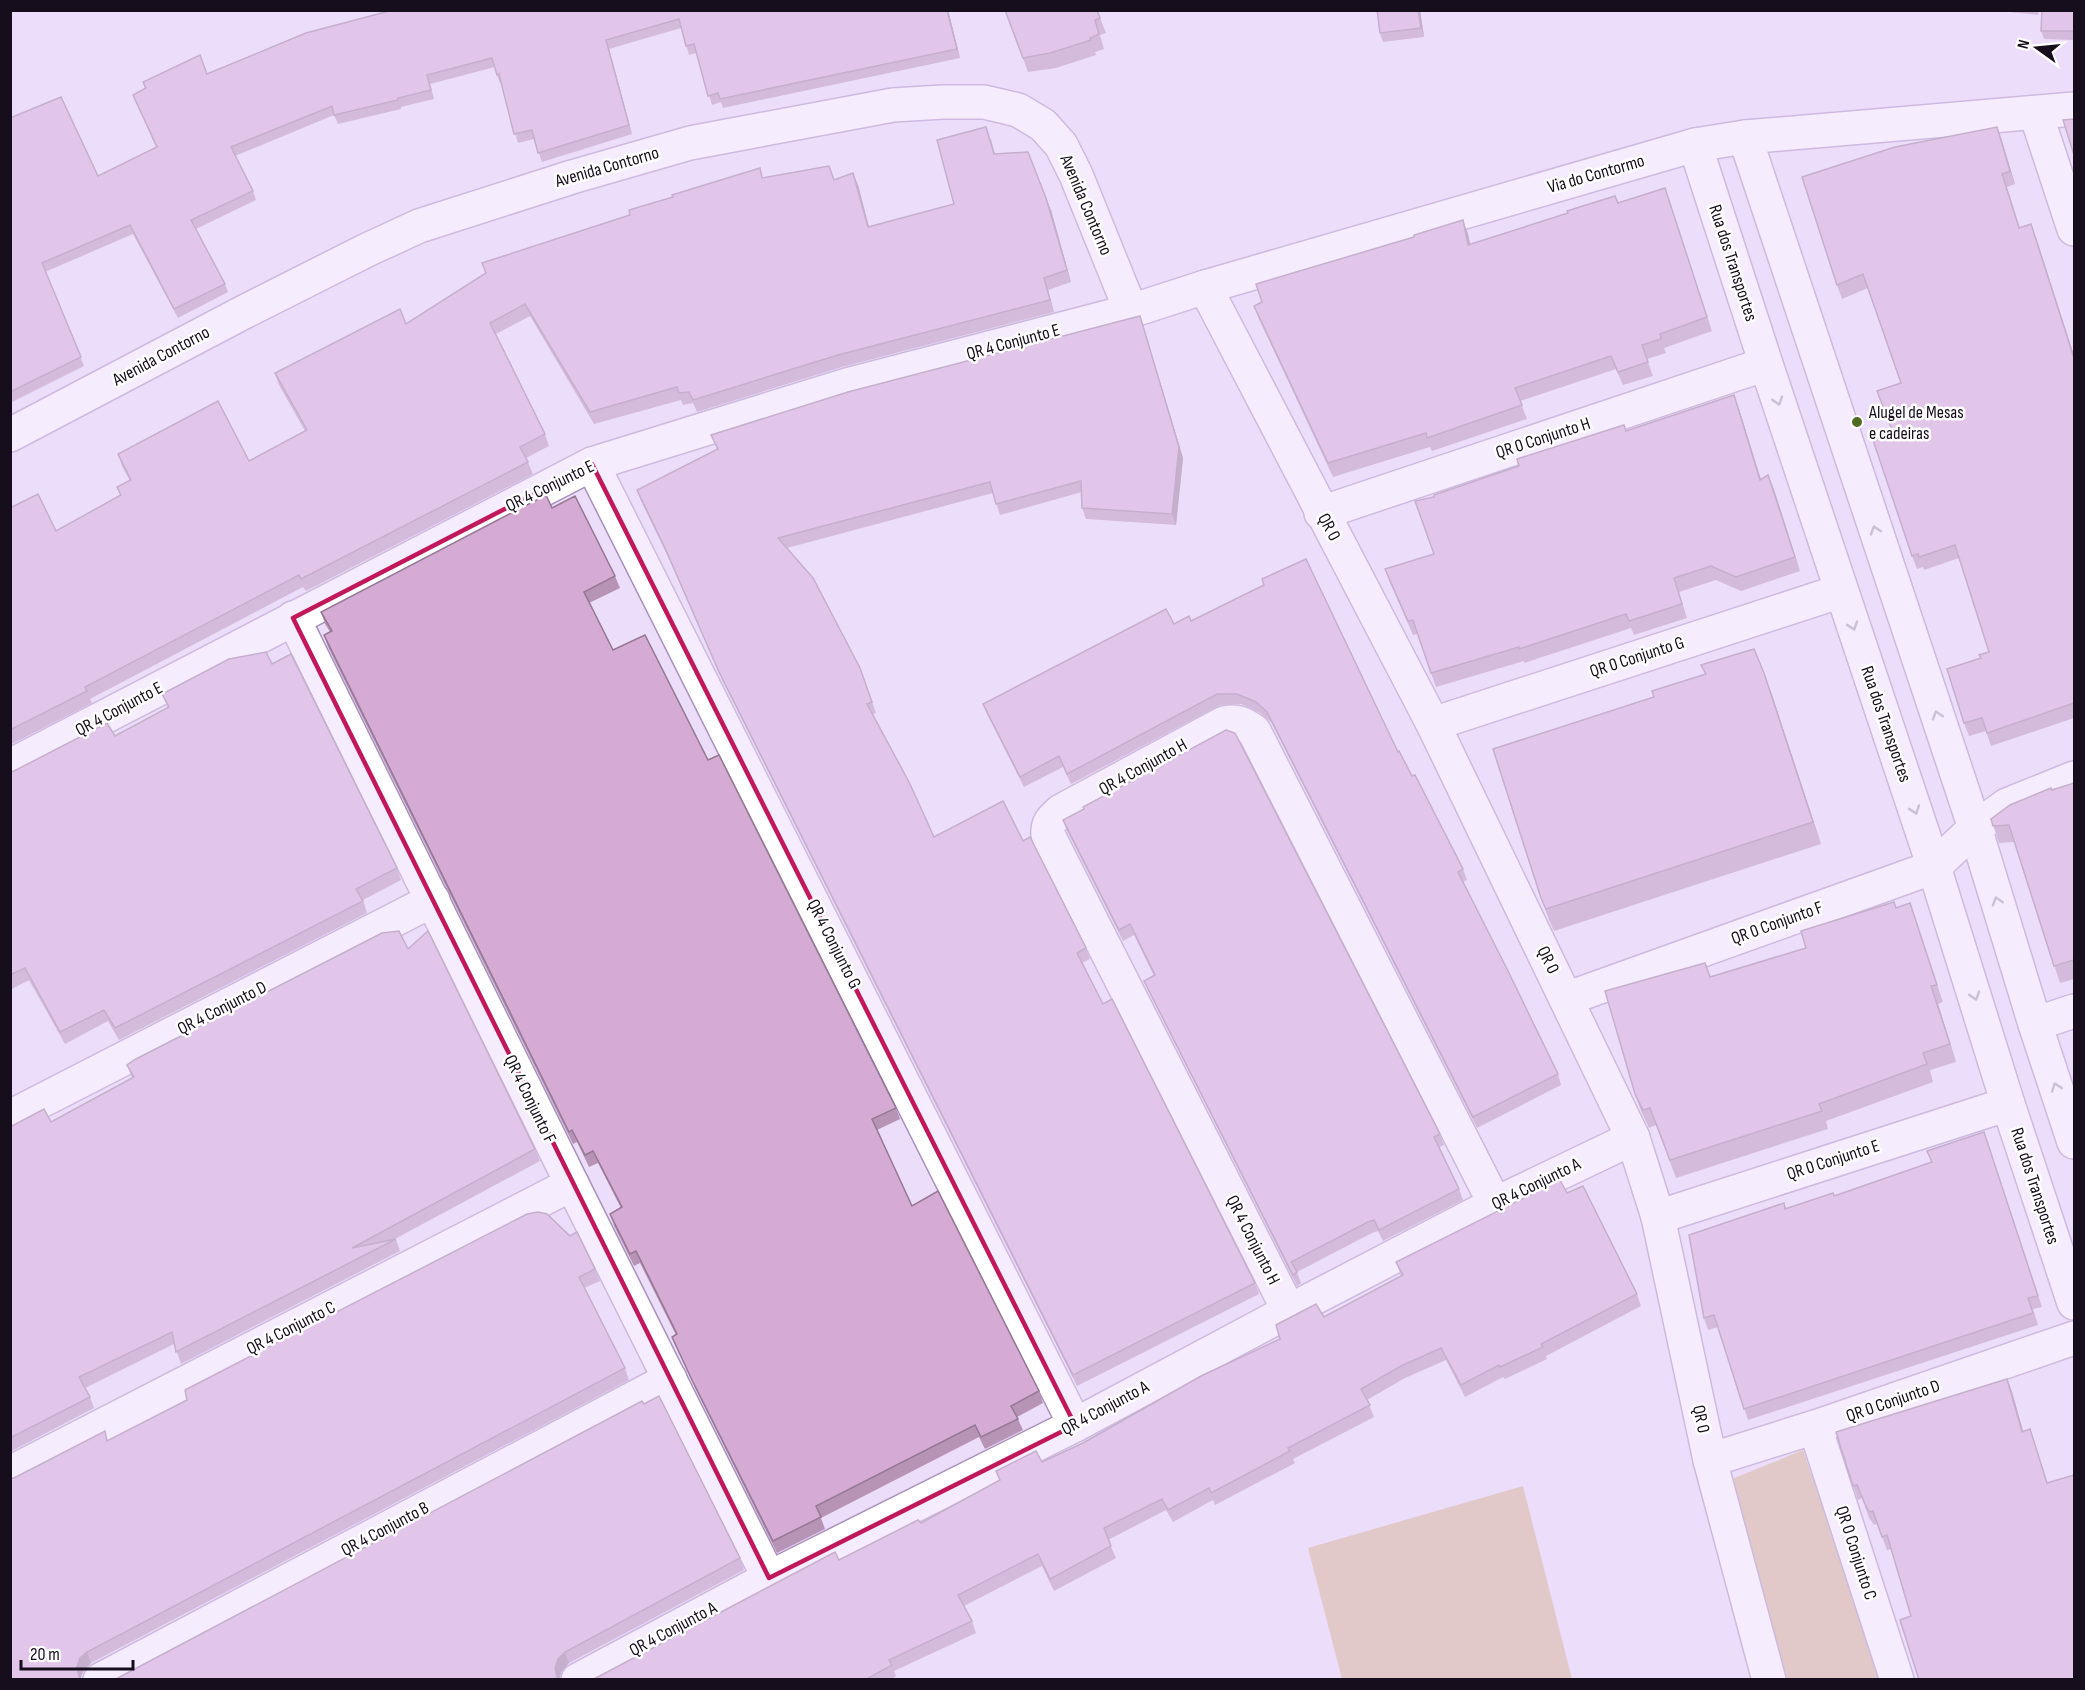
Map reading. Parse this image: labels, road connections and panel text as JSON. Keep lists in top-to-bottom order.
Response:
{
  "streets": {
    "street": [
      "Avenida Contorno",
      "Via do Contormo",
      "Rua dos Transportes",
      "QR 4 Conjunto E",
      "QR 0 Conjunto H",
      "QR 0",
      "QR 0 Conjunto G",
      "QR 4 Conjunto H",
      "QR 0 Conjunto F",
      "QR 4 Conjunto G",
      "QR 4 Conjunto D",
      "QR 4 Conjunto F",
      "QR 0 Conjunto E",
      "QR 4 Conjunto A",
      "QR 4 Conjunto C",
      "QR 0 Conjunto D",
      "QR 4 Conjunto B",
      "QR 0 Conjunto C"
    ]
  },
  "crossings": [
    ["Avenida Contorno", "Via do Contormo"],
    ["Avenida Contorno", "QR 4 Conjunto E"],
    ["Via do Contormo", "Rua dos Transportes"],
    ["Via do Contormo", "QR 4 Conjunto E"],
    ["Via do Contormo", "QR 0"],
    ["Rua dos Transportes", "QR 0 Conjunto H"],
    ["Rua dos Transportes", "QR 0 Conjunto G"],
    ["Rua dos Transportes", "QR 0 Conjunto F"],
    ["Rua dos Transportes", "QR 0 Conjunto E"],
    ["QR 4 Conjunto E", "QR 4 Conjunto G"],
    ["QR 4 Conjunto E", "QR 4 Conjunto F"],
    ["QR 0 Conjunto H", "QR 0"],
    ["QR 0", "QR 0 Conjunto G"],
    ["QR 0", "QR 0 Conjunto F"],
    ["QR 0", "QR 0 Conjunto E"],
    ["QR 0", "QR 4 Conjunto A"],
    ["QR 0", "QR 0 Conjunto D"],
    ["QR 4 Conjunto H", "QR 4 Conjunto A"],
    ["QR 4 Conjunto G", "QR 4 Conjunto A"],
    ["QR 4 Conjunto D", "QR 4 Conjunto F"],
    ["QR 4 Conjunto F", "QR 4 Conjunto A"],
    ["QR 4 Conjunto F", "QR 4 Conjunto C"],
    ["QR 4 Conjunto F", "QR 4 Conjunto B"],
    ["QR 0 Conjunto D", "QR 0 Conjunto C"]
  ],
  "places": ["Alugel de Mesas e cadeiras"],
  "scale_bar": "20 m",
  "north": "left"
}
